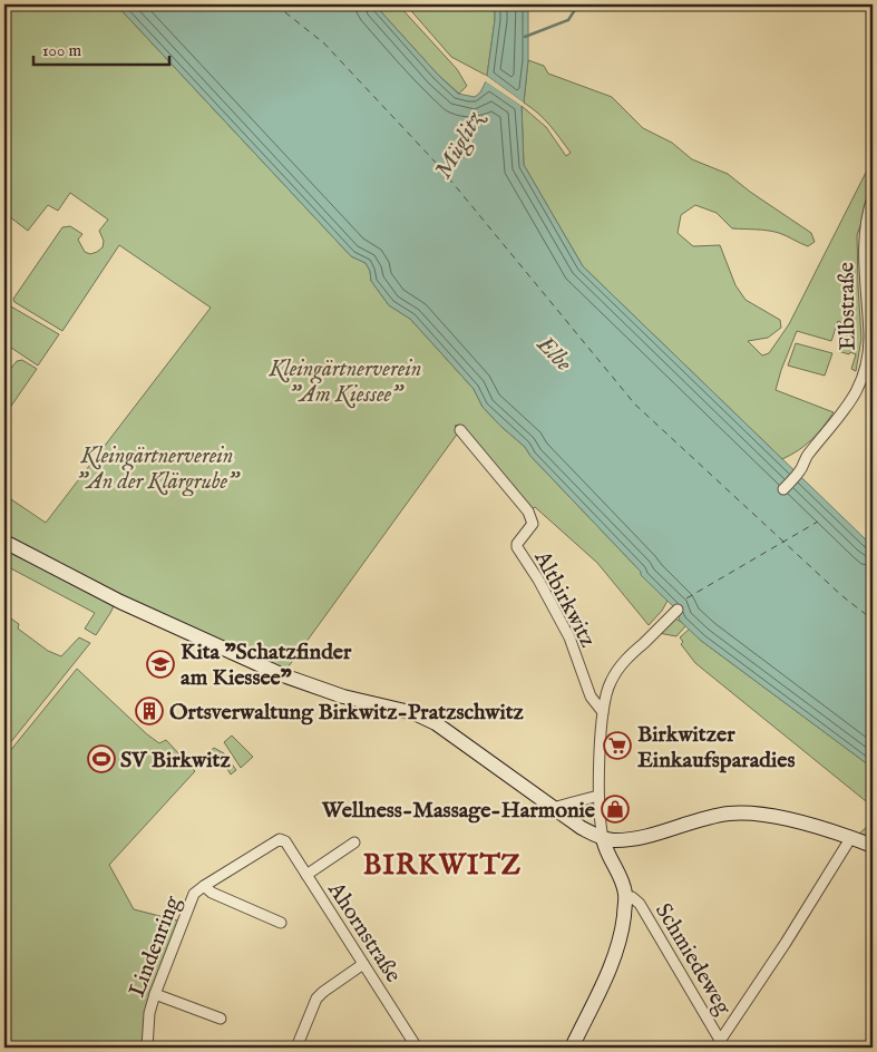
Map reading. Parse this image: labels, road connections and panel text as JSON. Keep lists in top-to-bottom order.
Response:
{
  "streets": {
    "street": [
      "Elbstraße",
      "Altbirkwitz",
      "Ahornstraße",
      "Lindenring",
      "Schmiedeweg"
    ]
  },
  "crossings": [
    ["Ahornstraße", "Lindenring"]
  ],
  "districts": ["BIRKWITZ"],
  "water": ["Müglitz", "Elbe"],
  "parks": ["Kleingärtnerverein \"Am Kiessee\"", "Kleingärtnerverein \"An der Klärgrube\""],
  "places": {
    "school or university": ["Kita \"Schatzfinder am Kiessee\""],
    "building": ["Ortsverwaltung Birkwitz-Pratzschwitz"],
    "supermarket": ["Birkwitzer Einkaufsparadies"],
    "sports": ["SV Birkwitz"],
    "shop": ["Wellness-Massage-Harmonie"]
  },
  "scale_bar": "100 m"
}
